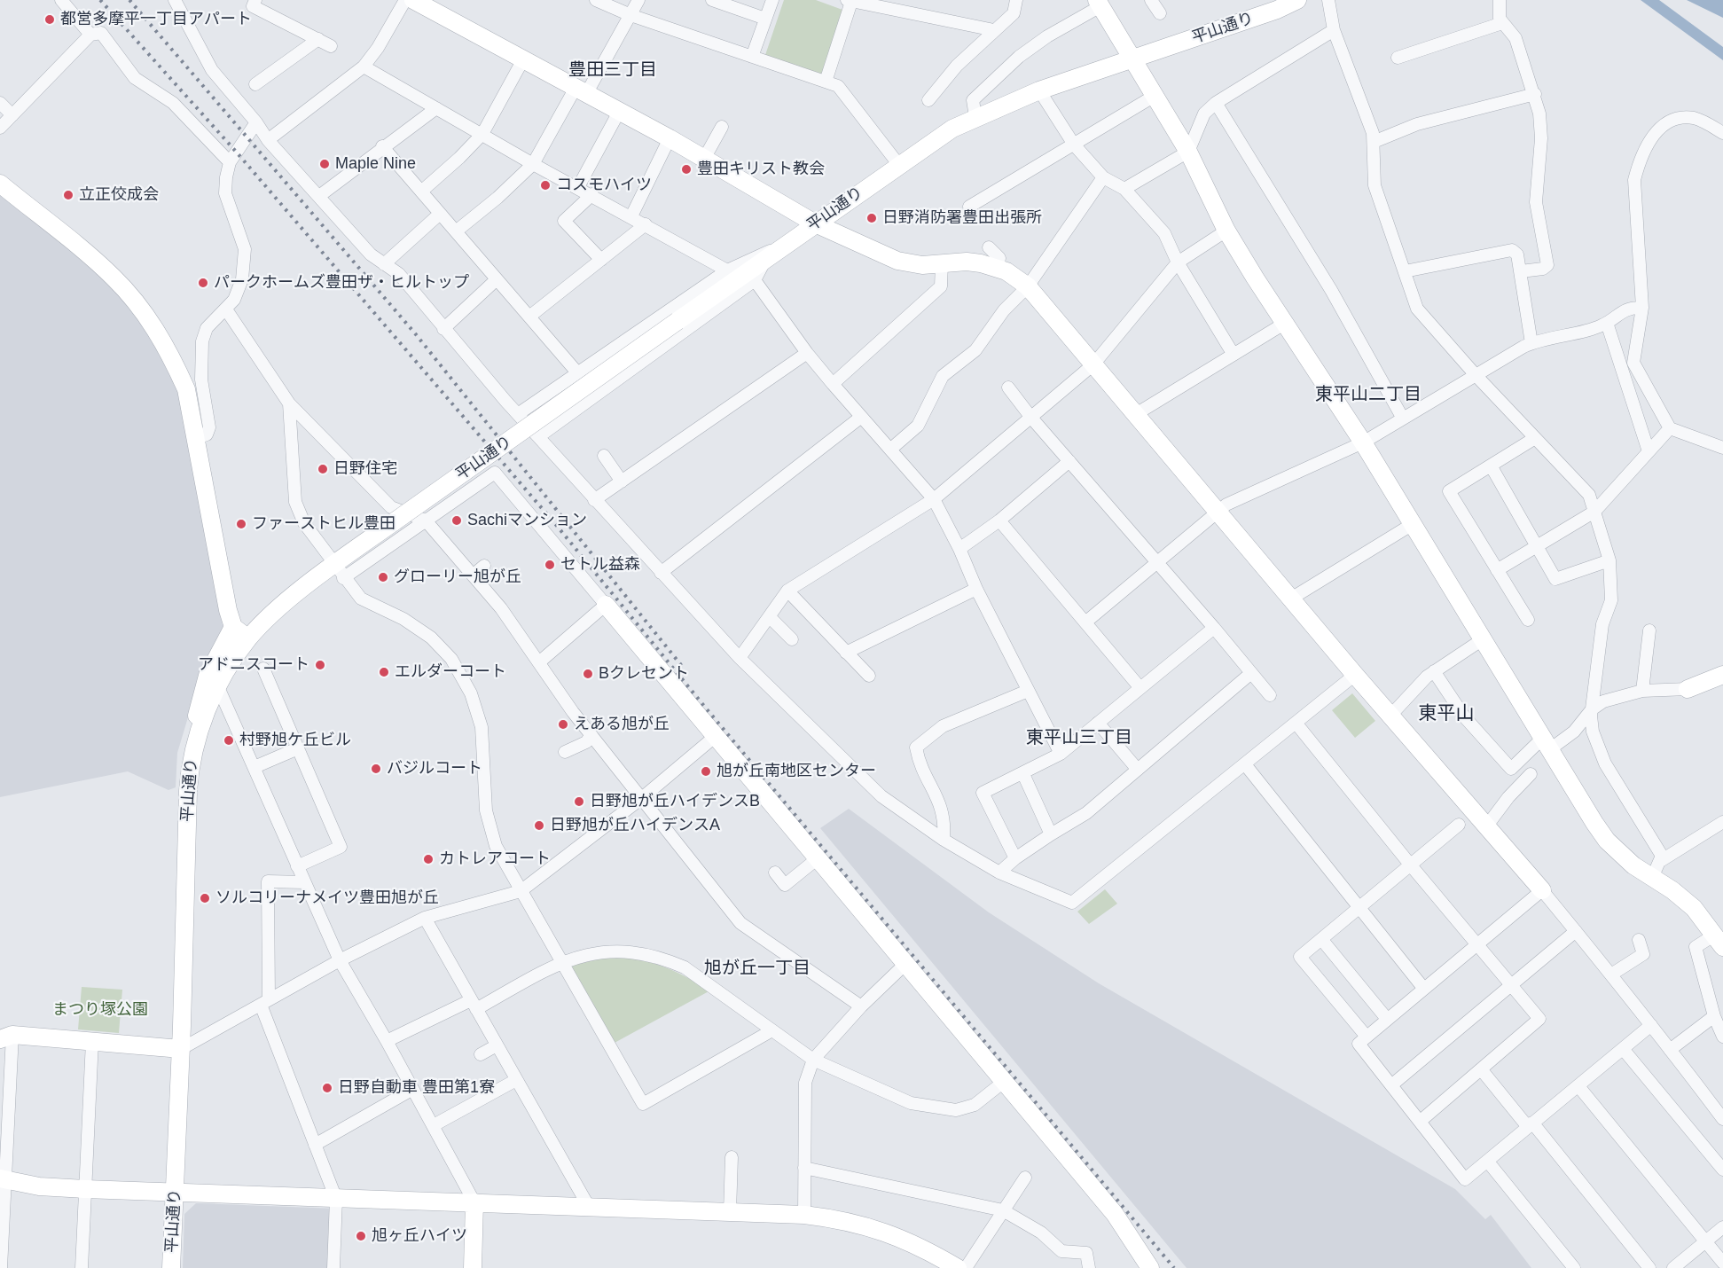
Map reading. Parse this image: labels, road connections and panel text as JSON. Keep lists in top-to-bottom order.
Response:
{
  "streets": {
    "street": ["平山通り"]
  },
  "districts": [
    "豊田三丁目",
    "東平山二丁目",
    "東平山",
    "東平山三丁目",
    "旭が丘一丁目"
  ],
  "parks": ["まつり塚公園"],
  "places": [
    "都営多摩平一丁目アパート",
    "Maple Nine",
    "豊田キリスト教会",
    "コスモハイツ",
    "立正佼成会",
    "日野消防署豊田出張所",
    "パークホームズ豊田ザ・ヒルトップ",
    "日野住宅",
    "Sachiマンション",
    "ファーストヒル豊田",
    "セトル益森",
    "グローリー旭が丘",
    "アドニスコート",
    "エルダーコート",
    "Bクレセント",
    "えある旭が丘",
    "村野旭ケ丘ビル",
    "バジルコート",
    "旭が丘南地区センター",
    "日野旭が丘ハイデンスB",
    "日野旭が丘ハイデンスA",
    "カトレアコート",
    "ソルコリーナメイツ豊田旭が丘",
    "日野自動車 豊田第1寮",
    "旭ヶ丘ハイツ"
  ]
}
